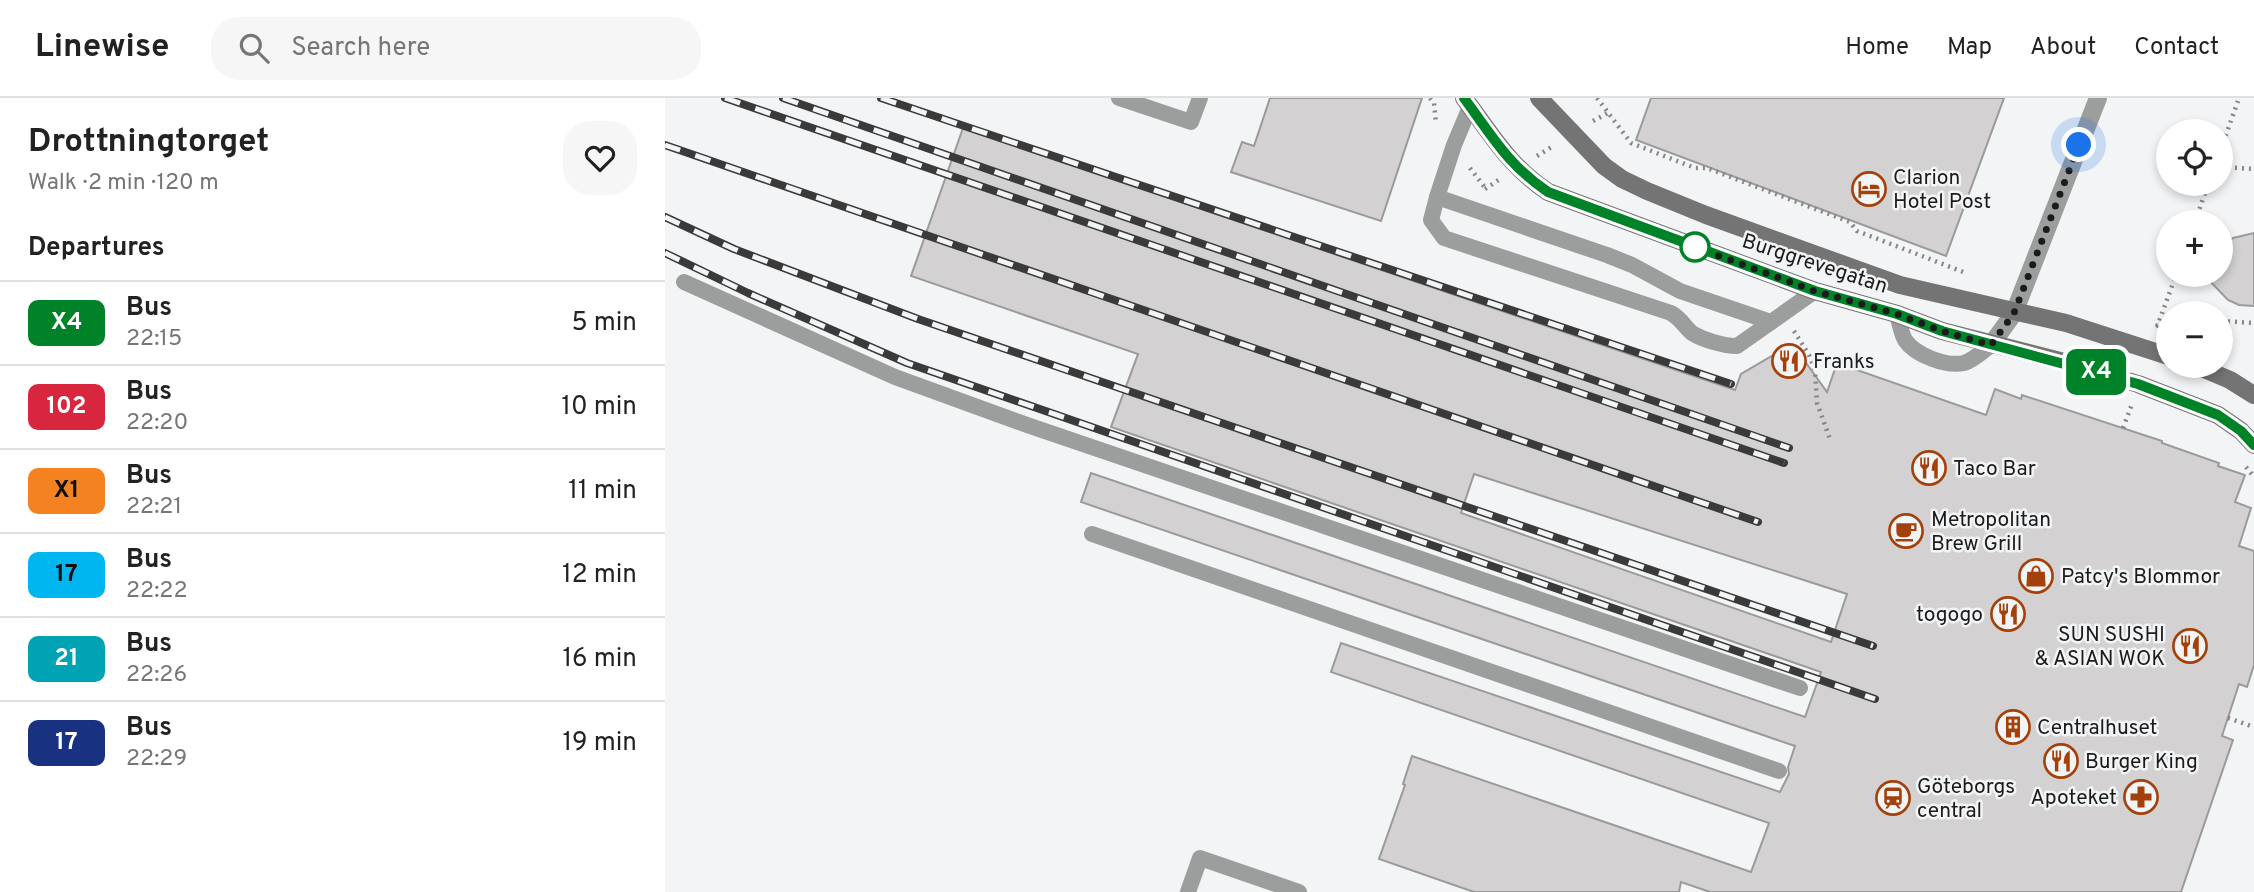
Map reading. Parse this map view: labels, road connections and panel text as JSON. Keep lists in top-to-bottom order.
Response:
{
  "streets": {
    "main road": ["Burggrevegatan"]
  },
  "places": {
    "hotel": ["Clarion Hotel Post"],
    "restaurant": [
      "Franks",
      "Taco Bar",
      "togogo",
      "SUN SUSHI & ASIAN WOK",
      "Burger King"
    ],
    "cafe": ["Metropolitan Brew Grill"],
    "shop": ["Patcy's Blommor"],
    "building": ["Centralhuset"],
    "pharmacy": ["Apoteket"],
    "station": ["Göteborgs central"]
  },
  "lines": ["bus line X4"],
  "page": {
    "header": "Linewise",
    "search": "Search here",
    "nav": [
      "Home",
      "Map",
      "About",
      "Contact"
    ],
    "heading": [
      ["Drottningtorget", "Walk · 2 min · 120 m"],
      "Departures"
    ],
    "on_map": "X4",
    "map_buttons": ["+", "−"],
    "list": [
      {
        "mark": "X4",
        "name": "Bus",
        "note": "22:15",
        "value": "5 min"
      },
      {
        "mark": "102",
        "name": "Bus",
        "note": "22:20",
        "value": "10 min"
      },
      {
        "mark": "X1",
        "name": "Bus",
        "note": "22:21",
        "value": "11 min"
      },
      {
        "mark": "17",
        "name": "Bus",
        "note": "22:22",
        "value": "12 min"
      },
      {
        "mark": "21",
        "name": "Bus",
        "note": "22:26",
        "value": "16 min"
      },
      {
        "mark": "17",
        "name": "Bus",
        "note": "22:29",
        "value": "19 min"
      }
    ]
  }
}
